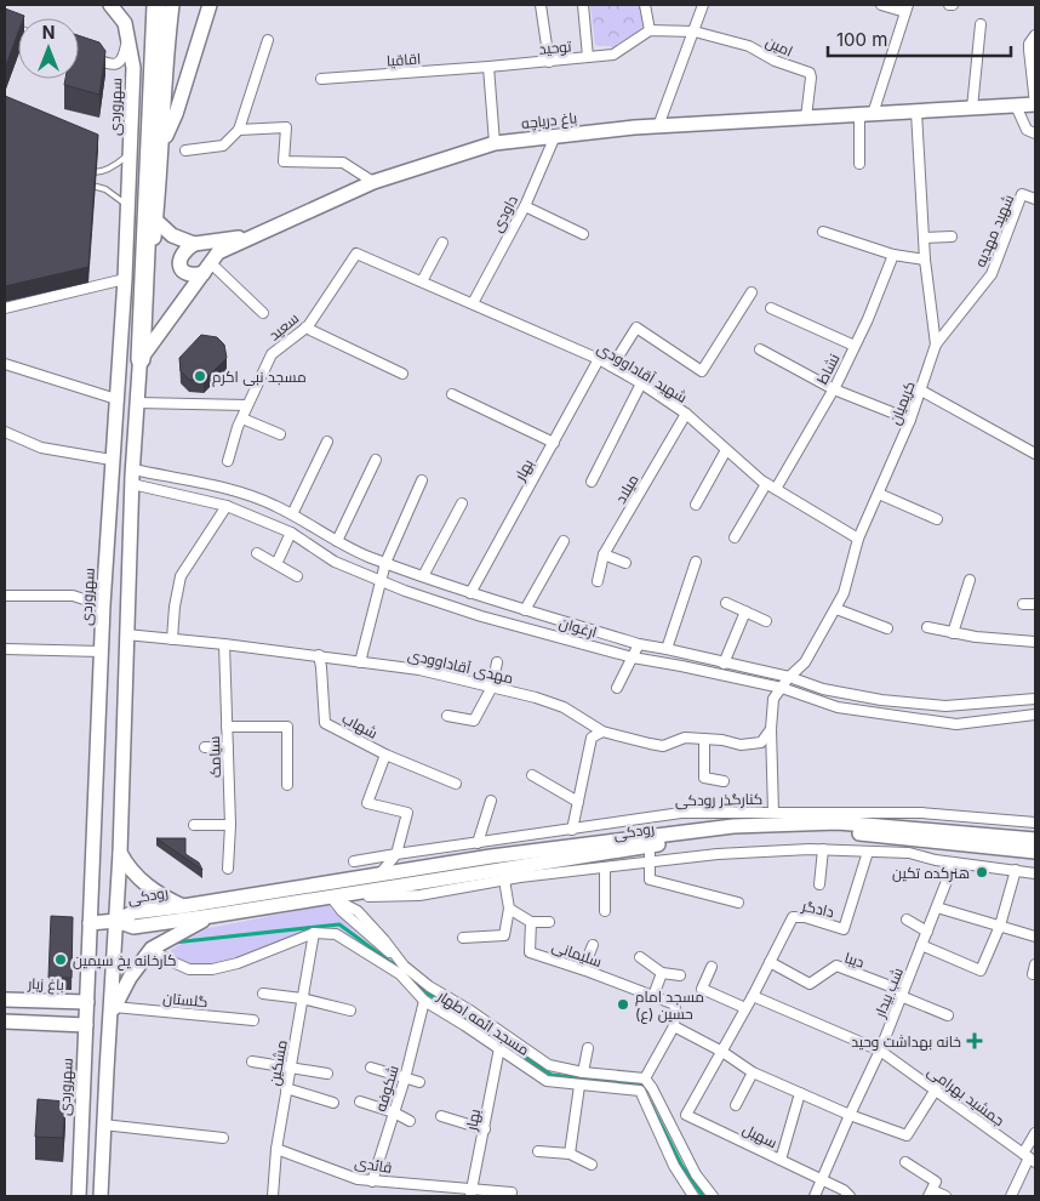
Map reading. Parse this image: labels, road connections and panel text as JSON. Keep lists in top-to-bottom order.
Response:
{
  "streets": {
    "main road": [
      "سهروردی",
      "باغ دریاچه",
      "رودکی",
      "باغ زیار"
    ],
    "street": [
      "امین",
      "توحید",
      "اقاقیا",
      "داودی",
      "شهید مهدیه",
      "سعید",
      "نشاط",
      "شهید آقاداوودی",
      "کریمیان",
      "بهار",
      "میلاد",
      "ارغوان",
      "مهدی آقاداوودی",
      "شهاب",
      "سیامک",
      "کنارگذر رودکی",
      "دادگر",
      "سلیمانی",
      "دیبا",
      "شب بیدار",
      "گلستان",
      "مسجد ائمه اطهار",
      "مشکین",
      "شکوفه",
      "جمشید بهرامی",
      "سهیل",
      "قائدی"
    ]
  },
  "crossings": [
    ["امین", "باغ دریاچه"],
    ["توحید", "اقاقیا"],
    ["سهروردی", "باغ زیار"],
    ["باغ دریاچه", "داودی"],
    ["باغ دریاچه", "کریمیان"],
    ["داودی", "شهید آقاداوودی"],
    ["شهید مهدیه", "کریمیان"],
    ["سعید", "شهید آقاداوودی"],
    ["نشاط", "شهید آقاداوودی"],
    ["شهید آقاداوودی", "کریمیان"],
    ["شهید آقاداوودی", "بهار"],
    ["شهید آقاداوودی", "میلاد"],
    ["کریمیان", "ارغوان"],
    ["کریمیان", "مهدی آقاداوودی"],
    ["کریمیان", "کنارگذر رودکی"],
    ["بهار", "ارغوان"],
    ["بهار", "مسجد ائمه اطهار"],
    ["بهار", "قائدی"],
    ["مهدی آقاداوودی", "شهاب"],
    ["مهدی آقاداوودی", "سیامک"],
    ["شهاب", "کنارگذر رودکی"],
    ["رودکی", "مسجد ائمه اطهار"],
    ["دادگر", "دیبا"],
    ["دادگر", "جمشید بهرامی"],
    ["دادگر", "سهیل"],
    ["دیبا", "شب بیدار"],
    ["شب بیدار", "جمشید بهرامی"],
    ["شب بیدار", "سهیل"],
    ["مسجد ائمه اطهار", "مشکین"],
    ["مسجد ائمه اطهار", "شکوفه"],
    ["مشکین", "قائدی"],
    ["شکوفه", "قائدی"]
  ],
  "places": {
    "other": [
      "مسجد نبی اکرم",
      "هنرکده تکین",
      "کارخانه یخ سیمین",
      "مسجد امام حسین (ع)"
    ],
    "health": ["خانه بهداشت وحید"]
  },
  "scale_bar": "100 m",
  "north": "top"
}
